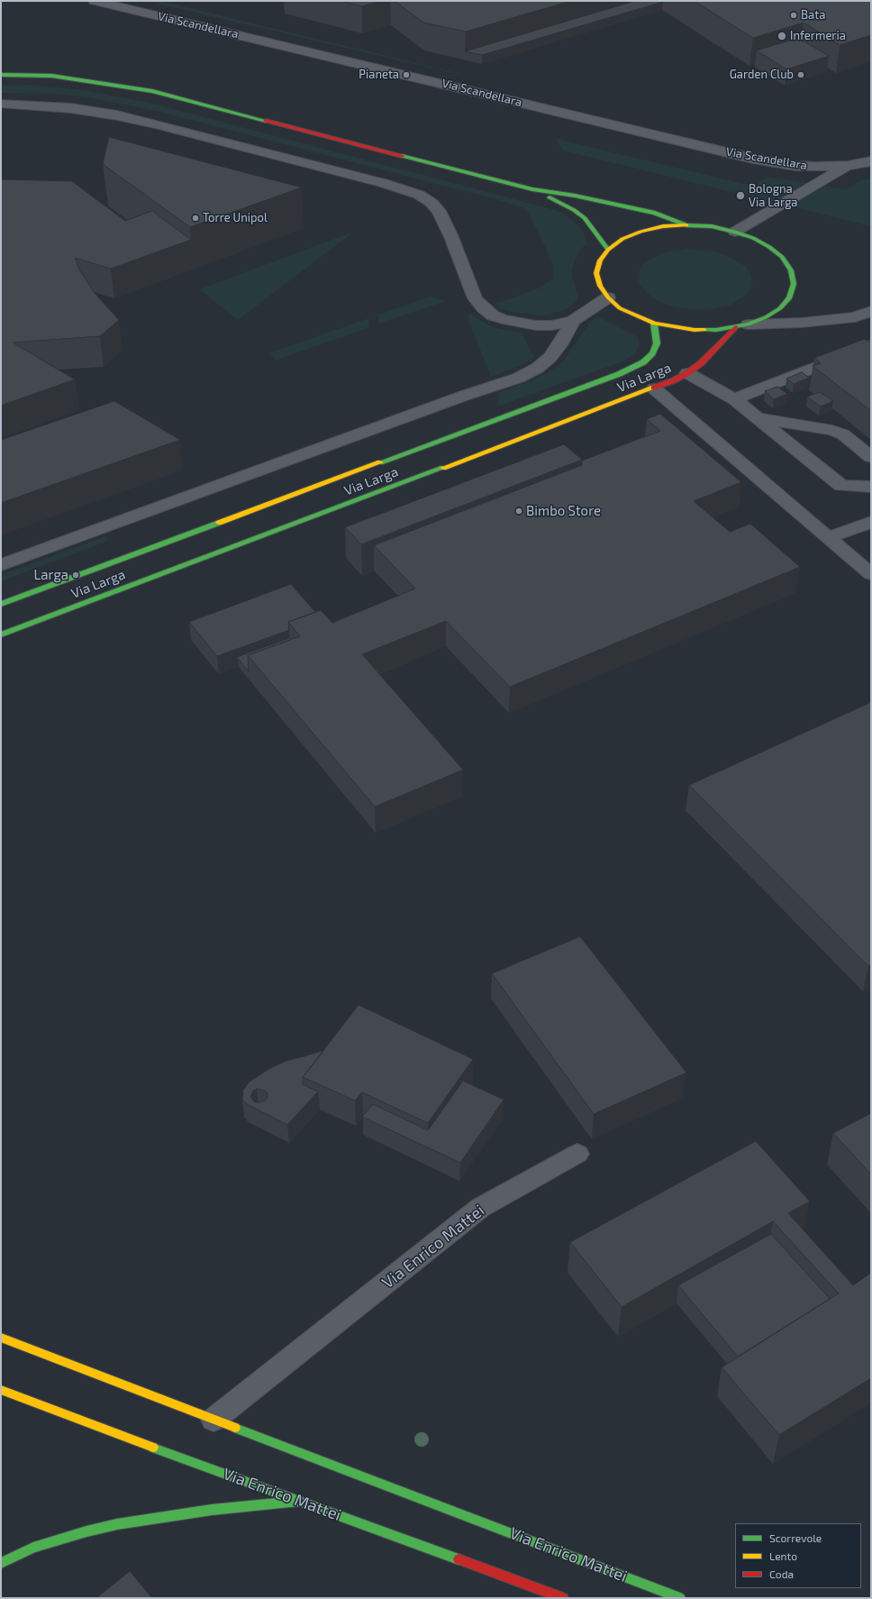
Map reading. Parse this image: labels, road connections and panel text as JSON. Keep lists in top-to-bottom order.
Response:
{
  "streets": {
    "main road": ["Via Larga", "Via Enrico Mattei"],
    "street": ["Via Scandellara"]
  },
  "places": [
    "Bata",
    "Infermeria",
    "Pianeta",
    "Garden Club",
    "Bologna Via Larga",
    "Torre Unipol",
    "Bimbo Store",
    "Larga"
  ],
  "legend": ["Scorrevole", "Lento", "Coda"]
}
